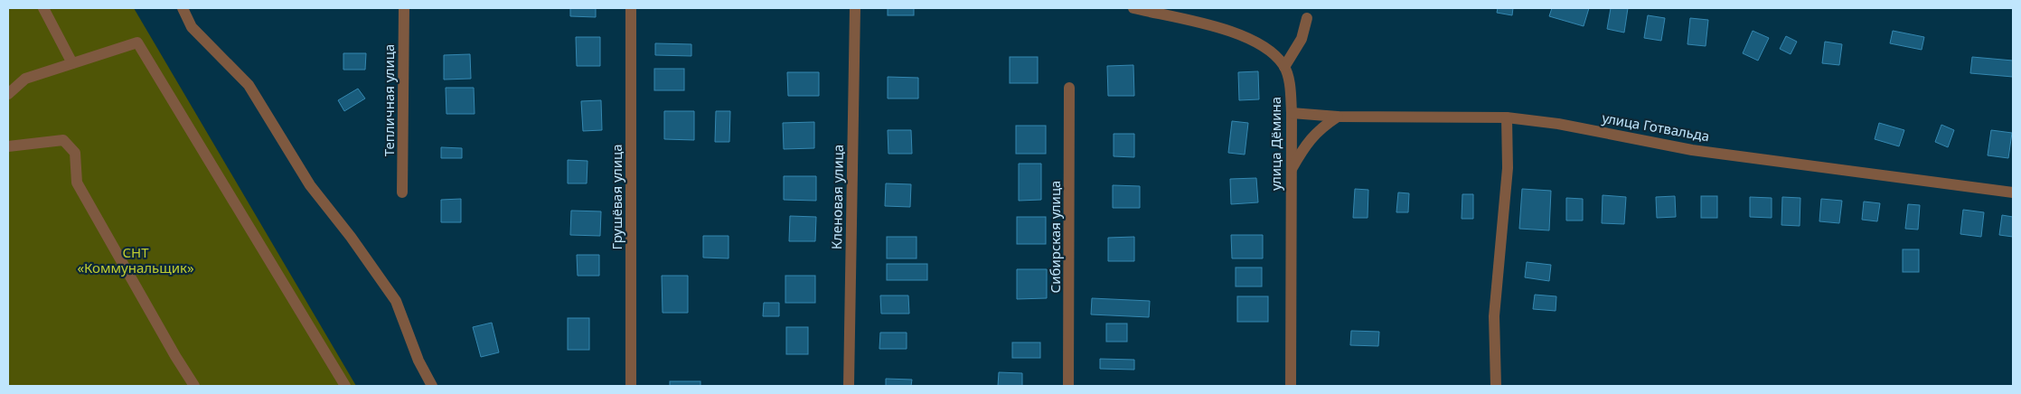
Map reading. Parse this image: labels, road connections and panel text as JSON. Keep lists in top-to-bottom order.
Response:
{
  "streets": {
    "street": [
      "Тепличная улица",
      "улица Готвальда",
      "улица Дёмина",
      "Грушёвая улица",
      "Кленовая улица",
      "Сибирская улица"
    ]
  },
  "crossings": [
    ["улица Готвальда", "улица Дёмина"]
  ],
  "parks": ["СНТ «Коммунальщик»"]
}
